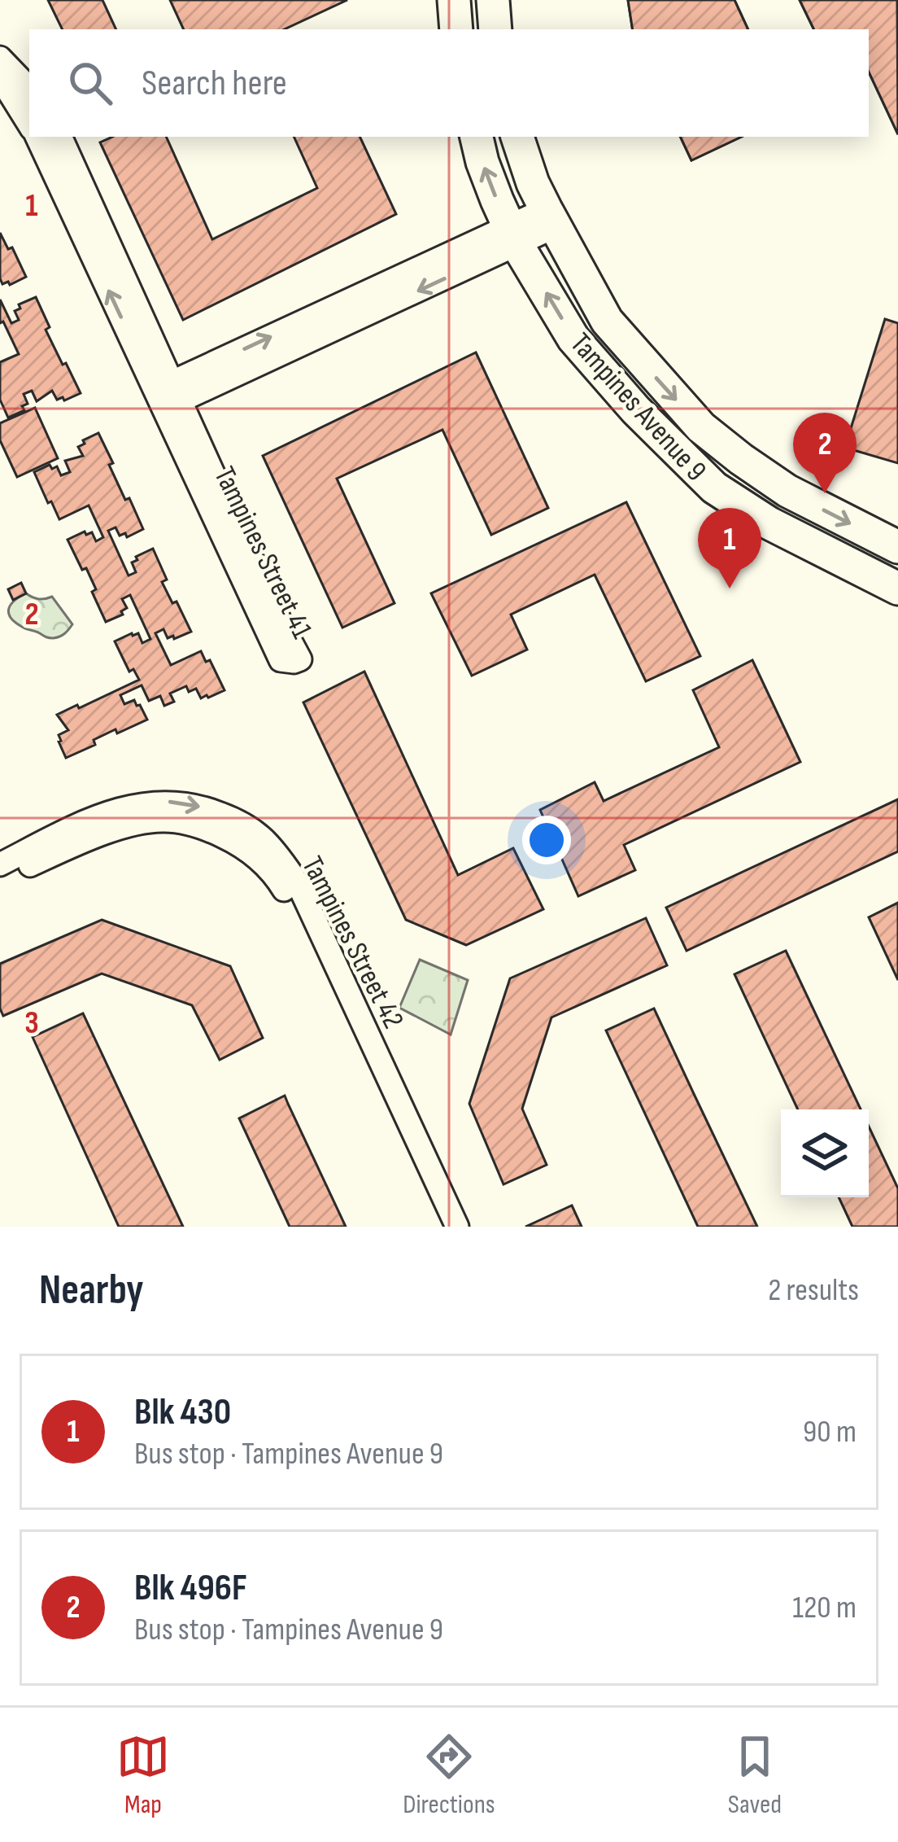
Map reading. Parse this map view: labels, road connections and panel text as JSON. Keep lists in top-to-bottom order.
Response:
{
  "streets": {
    "main road": ["Tampines Avenue 9"],
    "street": ["Tampines Street 41", "Tampines Street 42"]
  },
  "one_way": ["Tampines Street 42"],
  "page": {
    "search": "Search here",
    "pins": ["2", "1"],
    "heading": ["Nearby", "2 results"],
    "list": [
      {
        "mark": "1",
        "name": "Blk 430",
        "note": "Bus stop · Tampines Avenue 9",
        "value": "90 m"
      },
      {
        "mark": "2",
        "name": "Blk 496F",
        "note": "Bus stop · Tampines Avenue 9",
        "value": "120 m"
      }
    ],
    "nav": ["Map", "Directions", "Saved"]
  },
  "grid": {
    "rows": ["1", "2", "3"]
  }
}
